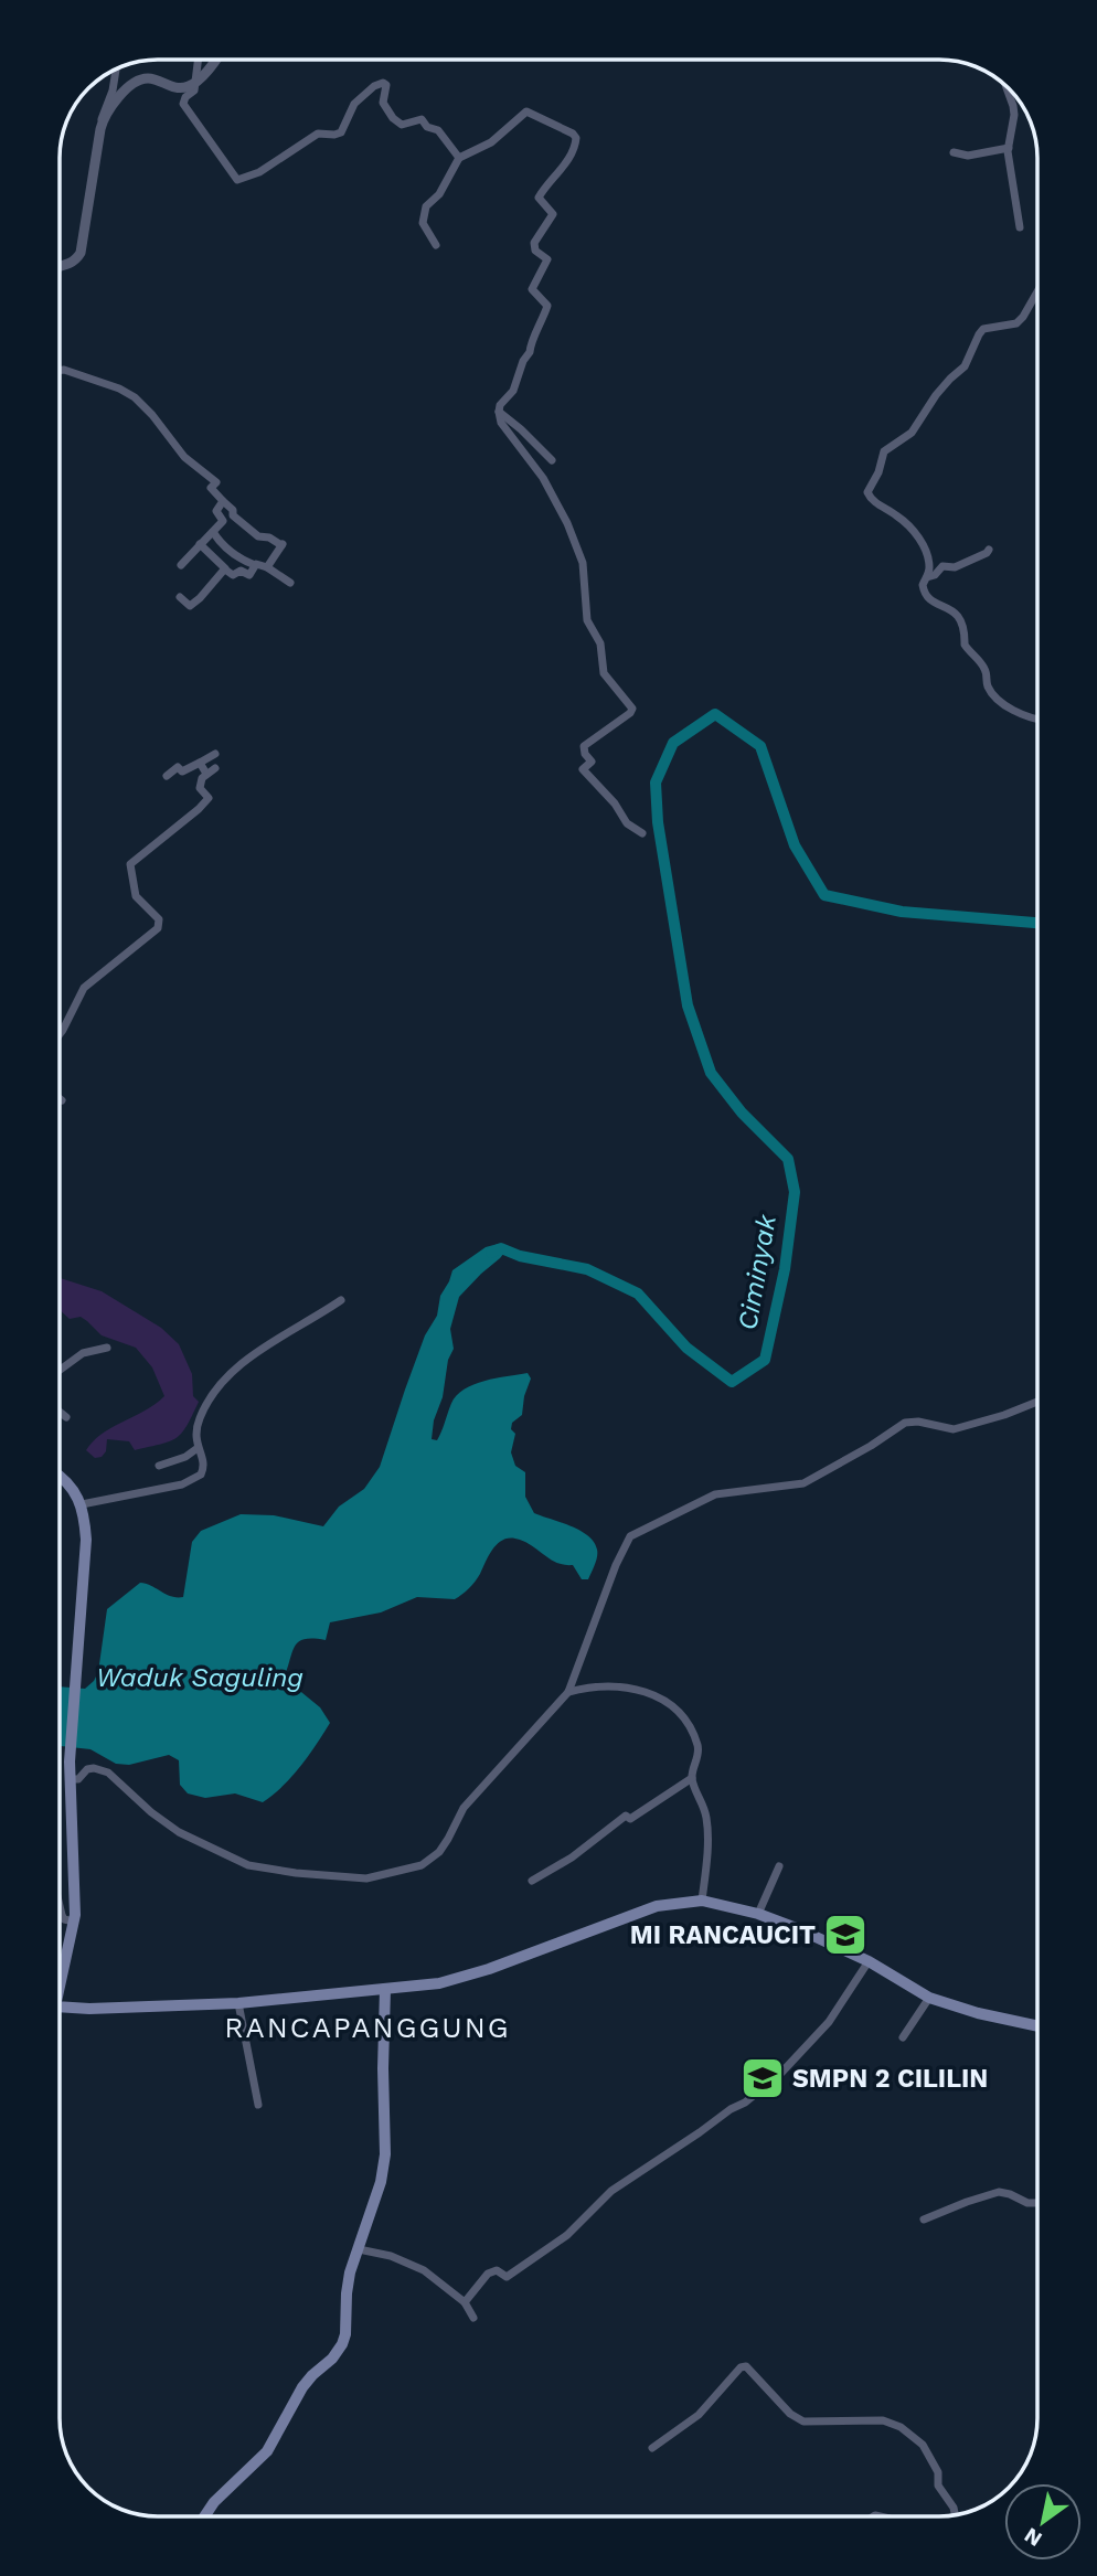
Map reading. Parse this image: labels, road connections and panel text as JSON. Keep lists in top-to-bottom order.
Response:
{
  "districts": ["RANCAPANGGUNG"],
  "water": ["Ciminyak", "Waduk Saguling"],
  "places": {
    "school or university": ["MI RANCAUCIT", "SMPN 2 CILILIN"]
  },
  "north": "bottom left"
}
